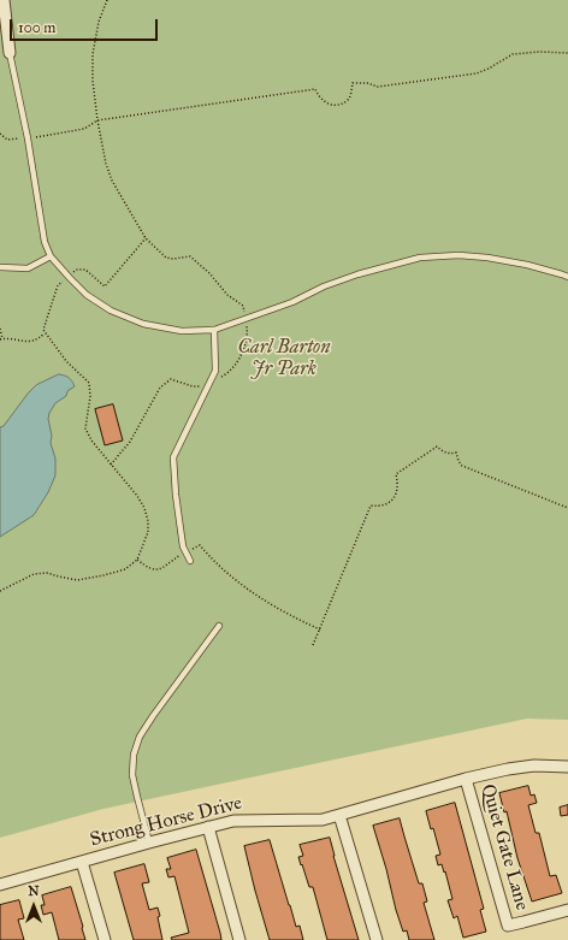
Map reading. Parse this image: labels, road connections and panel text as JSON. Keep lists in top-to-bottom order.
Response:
{
  "streets": {
    "street": ["Strong Horse Drive", "Quiet Gate Lane"]
  },
  "crossings": [
    ["Strong Horse Drive", "Quiet Gate Lane"]
  ],
  "parks": ["Carl Barton Jr Park"],
  "scale_bar": "100 m",
  "north": "top"
}
